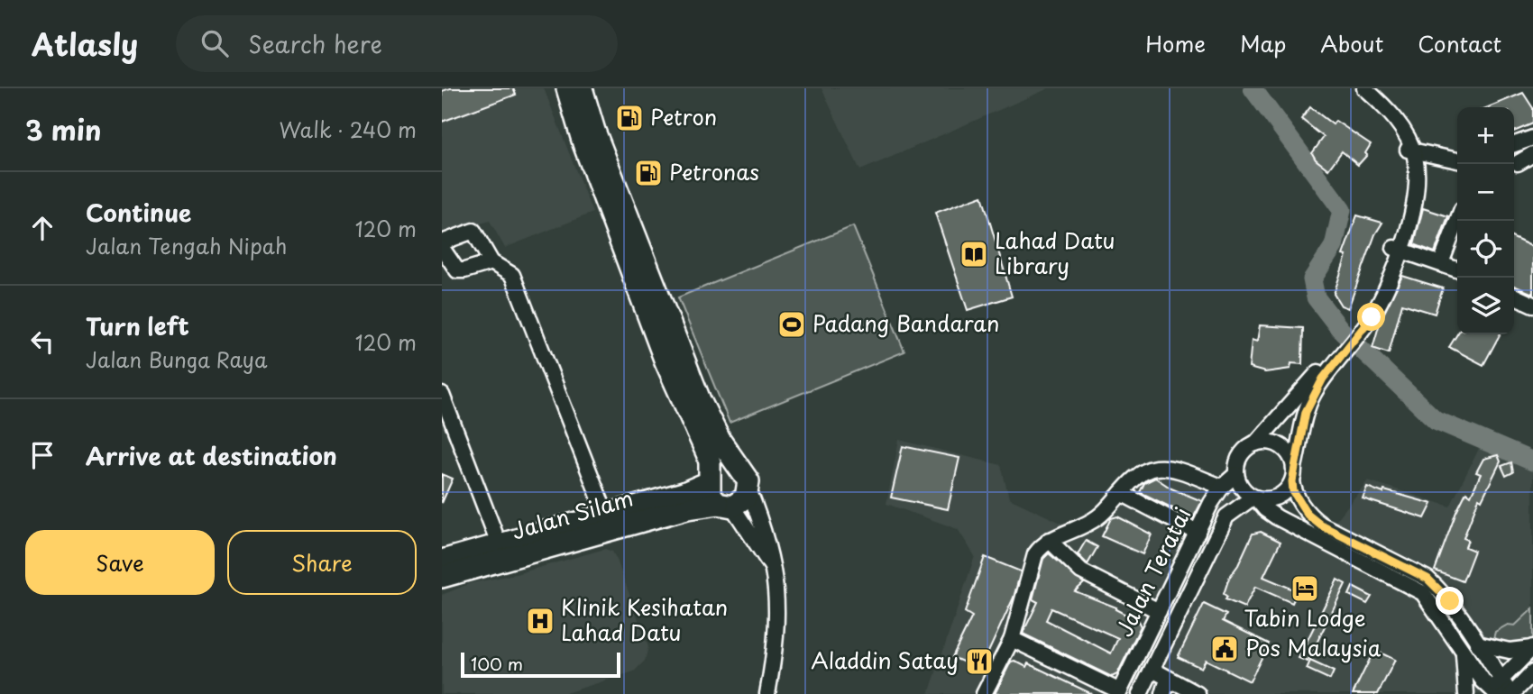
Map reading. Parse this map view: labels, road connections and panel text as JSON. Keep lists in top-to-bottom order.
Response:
{
  "streets": {
    "highway": ["Jalan Silam"],
    "street": ["Jalan Teratai"]
  },
  "places": {
    "fuel station": ["Petron", "Petronas"],
    "library": ["Lahad Datu Library"],
    "sports": ["Padang Bandaran"],
    "hotel": ["Tabin Lodge"],
    "hospital": ["Klinik Kesihatan Lahad Datu"],
    "public building": ["Pos Malaysia"],
    "restaurant": ["Aladdin Satay"]
  },
  "scale_bar": "100 m",
  "page": {
    "header": "Atlasly",
    "search": "Search here",
    "nav": [
      "Home",
      "Map",
      "About",
      "Contact"
    ],
    "heading": ["3 min", "Walk · 240 m"],
    "map_buttons": ["+", "−"],
    "list": [
      ["Continue", "Jalan Tengah Nipah", "120 m"],
      ["Turn left", "Jalan Bunga Raya", "120 m"],
      "Arrive at destination"
    ],
    "buttons": ["Save", "Share"],
    "scale": "100 m"
  }
}
